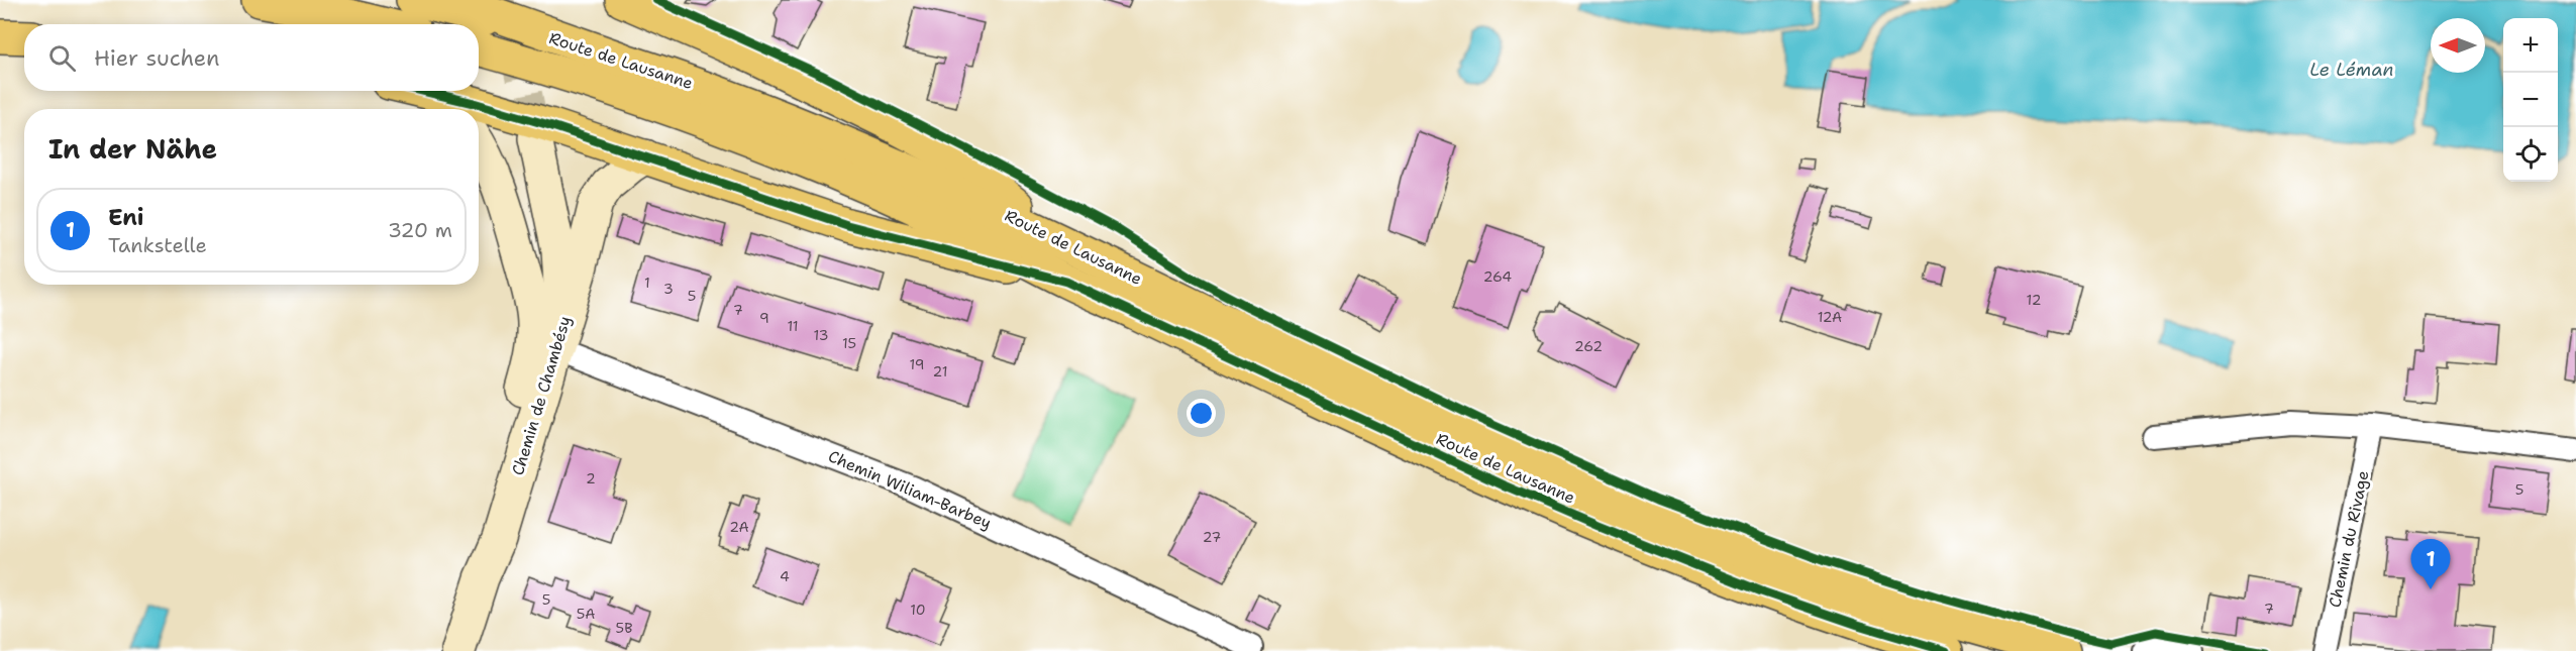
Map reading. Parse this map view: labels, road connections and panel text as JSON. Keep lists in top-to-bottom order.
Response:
{
  "streets": {
    "main road": ["Route de Lausanne"],
    "street": ["Chemin de Chambésy", "Chemin Wiliam-Barbey", "Chemin du Rivage"]
  },
  "crossings": [
    ["Chemin de Chambésy", "Chemin Wiliam-Barbey"]
  ],
  "water": ["Le Léman"],
  "house_numbers": [
    "264",
    "1",
    "3",
    "5",
    "12",
    "7",
    "12A",
    "9",
    "11",
    "13",
    "15",
    "262",
    "19",
    "21",
    "2",
    "5",
    "2A",
    "27",
    "4",
    "5",
    "7",
    "10",
    "5A",
    "5B"
  ],
  "north": "left",
  "page": {
    "map_buttons": ["+", "−"],
    "search": "Hier suchen",
    "heading": "In der Nähe",
    "list": [
      {
        "mark": "1",
        "name": "Eni",
        "note": "Tankstelle",
        "value": "320 m"
      }
    ],
    "pins": "1"
  }
}
